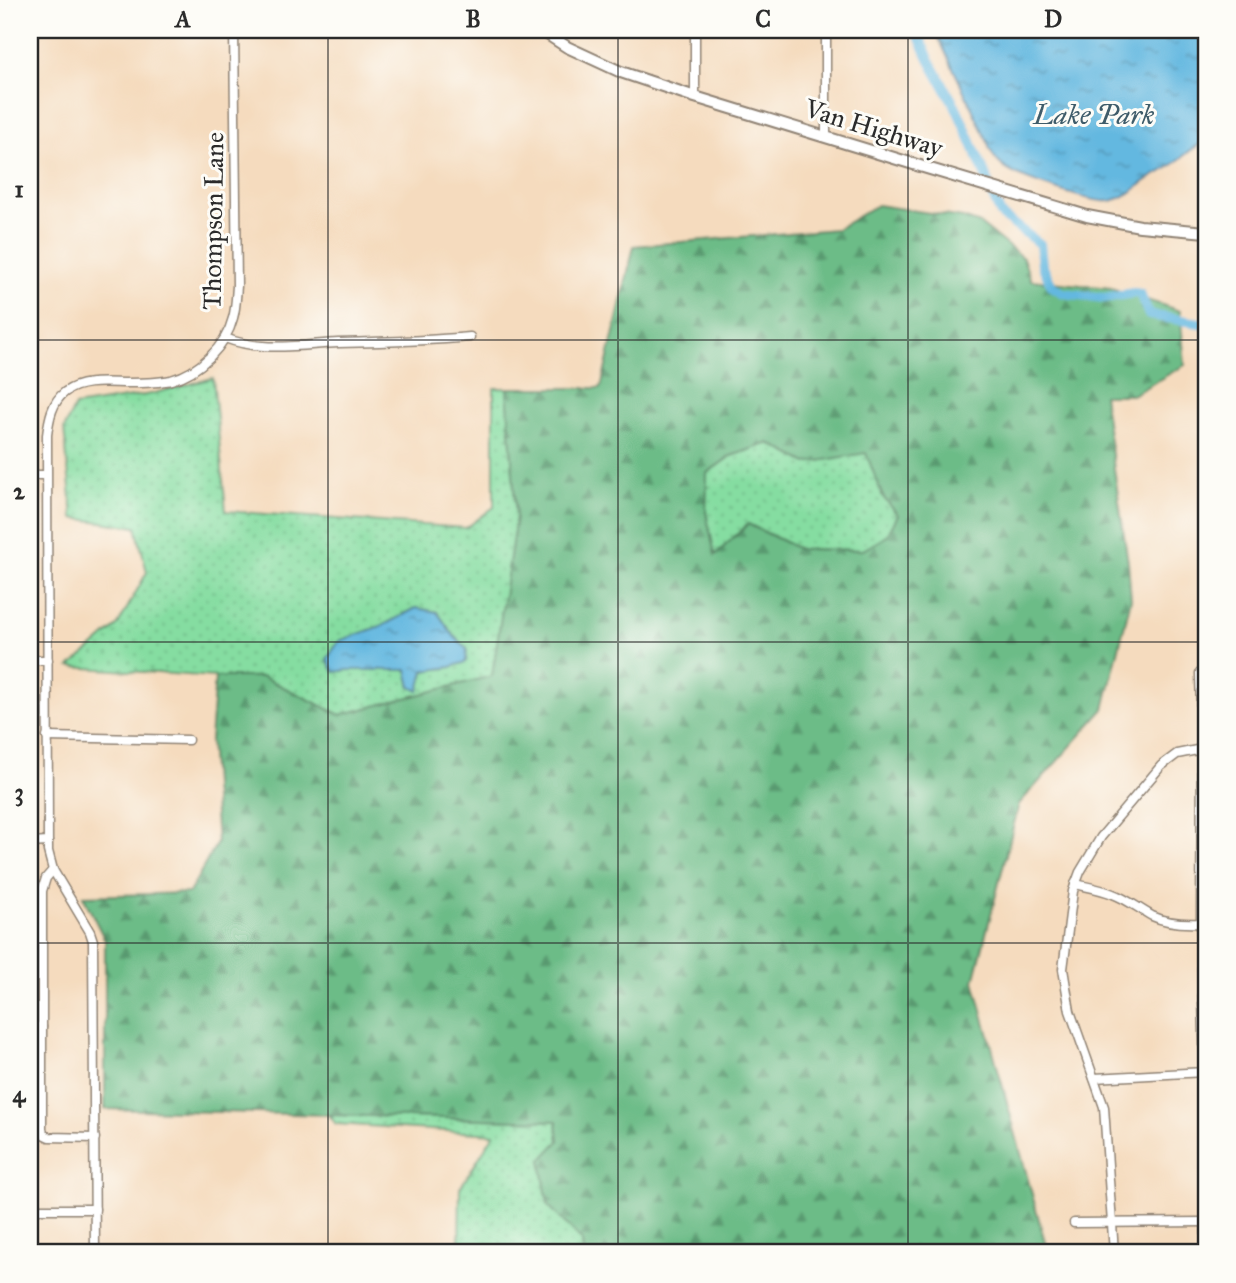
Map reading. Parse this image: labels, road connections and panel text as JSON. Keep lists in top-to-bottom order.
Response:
{
  "streets": {
    "main road": ["Van Highway"],
    "street": ["Thompson Lane"]
  },
  "water": ["Lake Park"],
  "grid": {
    "columns": [
      "A",
      "B",
      "C",
      "D"
    ],
    "rows": [
      "1",
      "2",
      "3",
      "4"
    ]
  }
}
